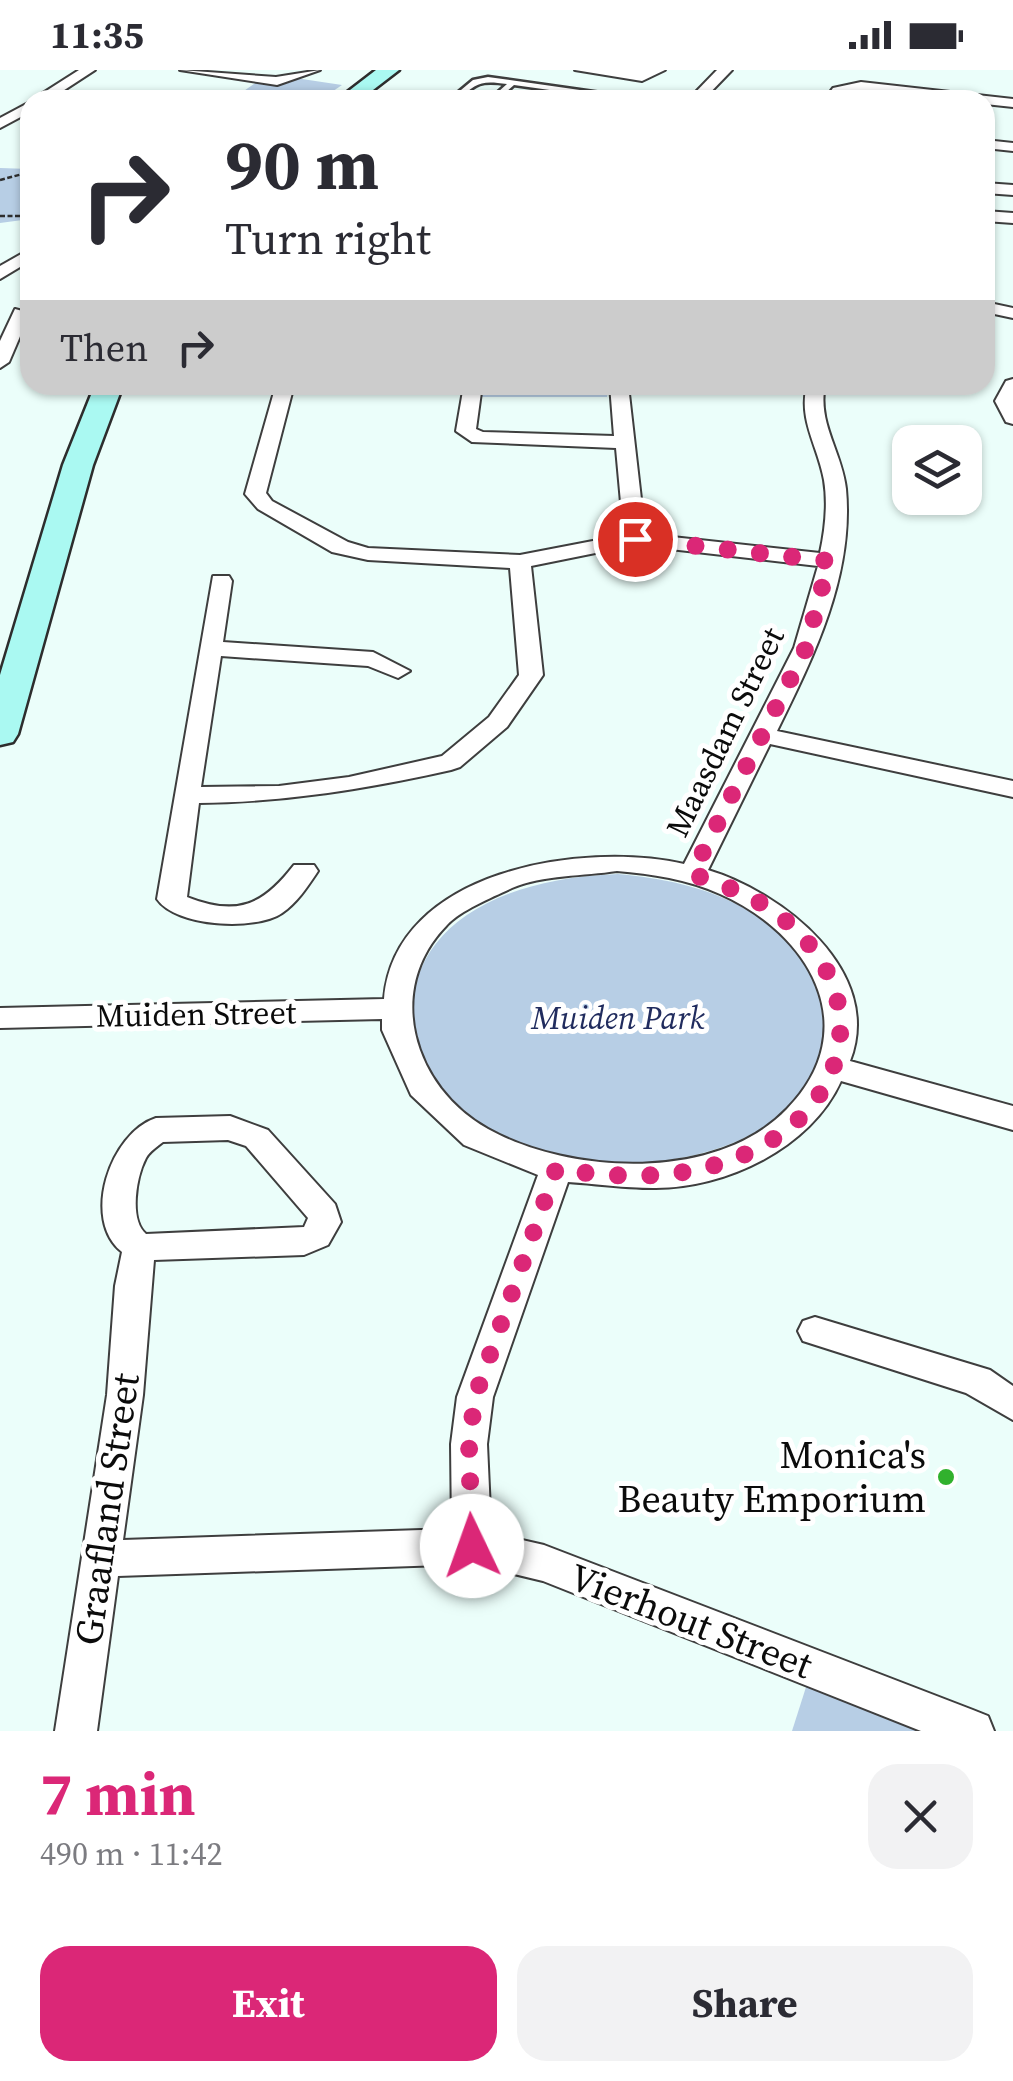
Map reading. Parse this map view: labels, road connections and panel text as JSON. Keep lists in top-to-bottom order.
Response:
{
  "streets": {
    "street": [
      "Maasdam Street",
      "Muiden Street",
      "Graafland Street",
      "Vierhout Street"
    ]
  },
  "crossings": [
    ["Graafland Street", "Vierhout Street"]
  ],
  "parks": ["Muiden Park"],
  "places": ["Monica's Beauty Emporium"],
  "page": {
    "status": "11:35",
    "turn": ["90 m", "Turn right"],
    "then": "Then",
    "heading": ["7 min", "490 m · 11:42"],
    "buttons": ["Exit", "Share"]
  }
}
